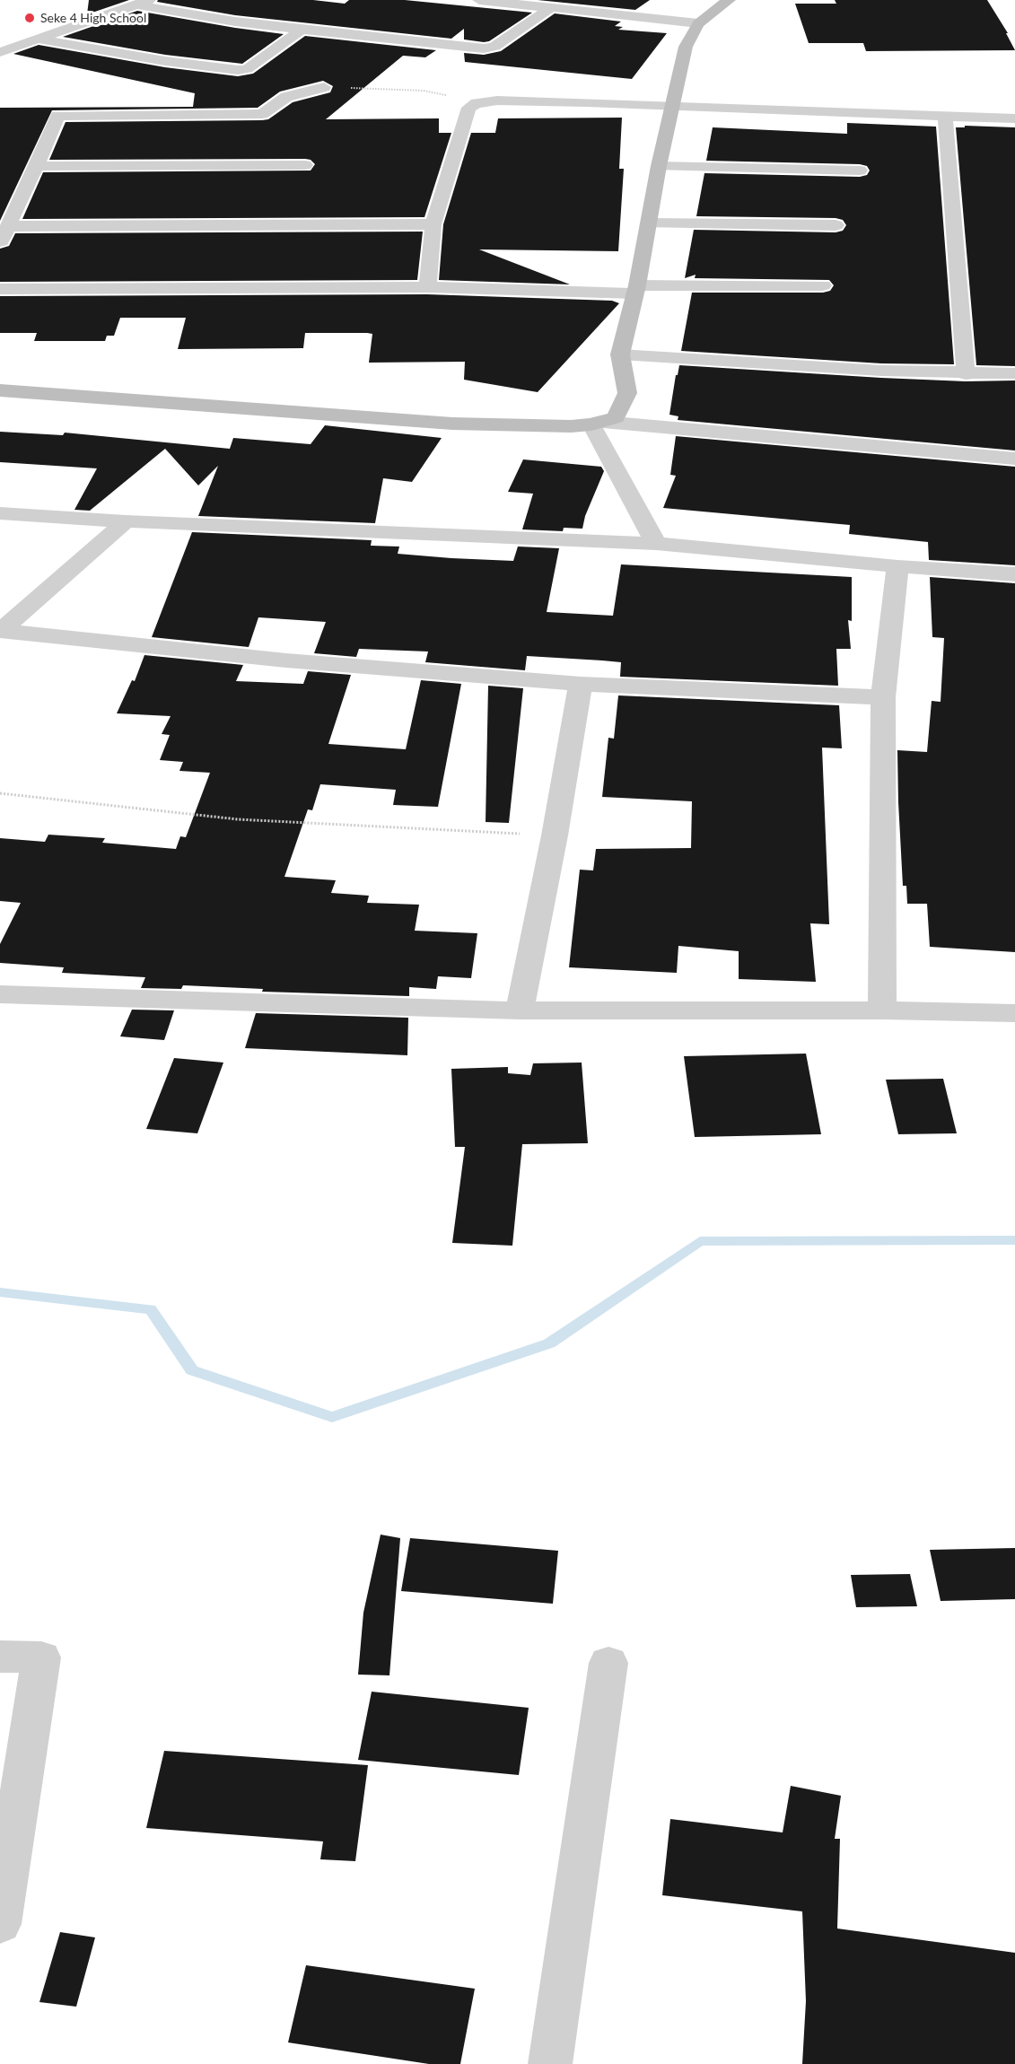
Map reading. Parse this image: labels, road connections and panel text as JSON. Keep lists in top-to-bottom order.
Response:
{
  "places": ["Seke 4 High School"]
}
